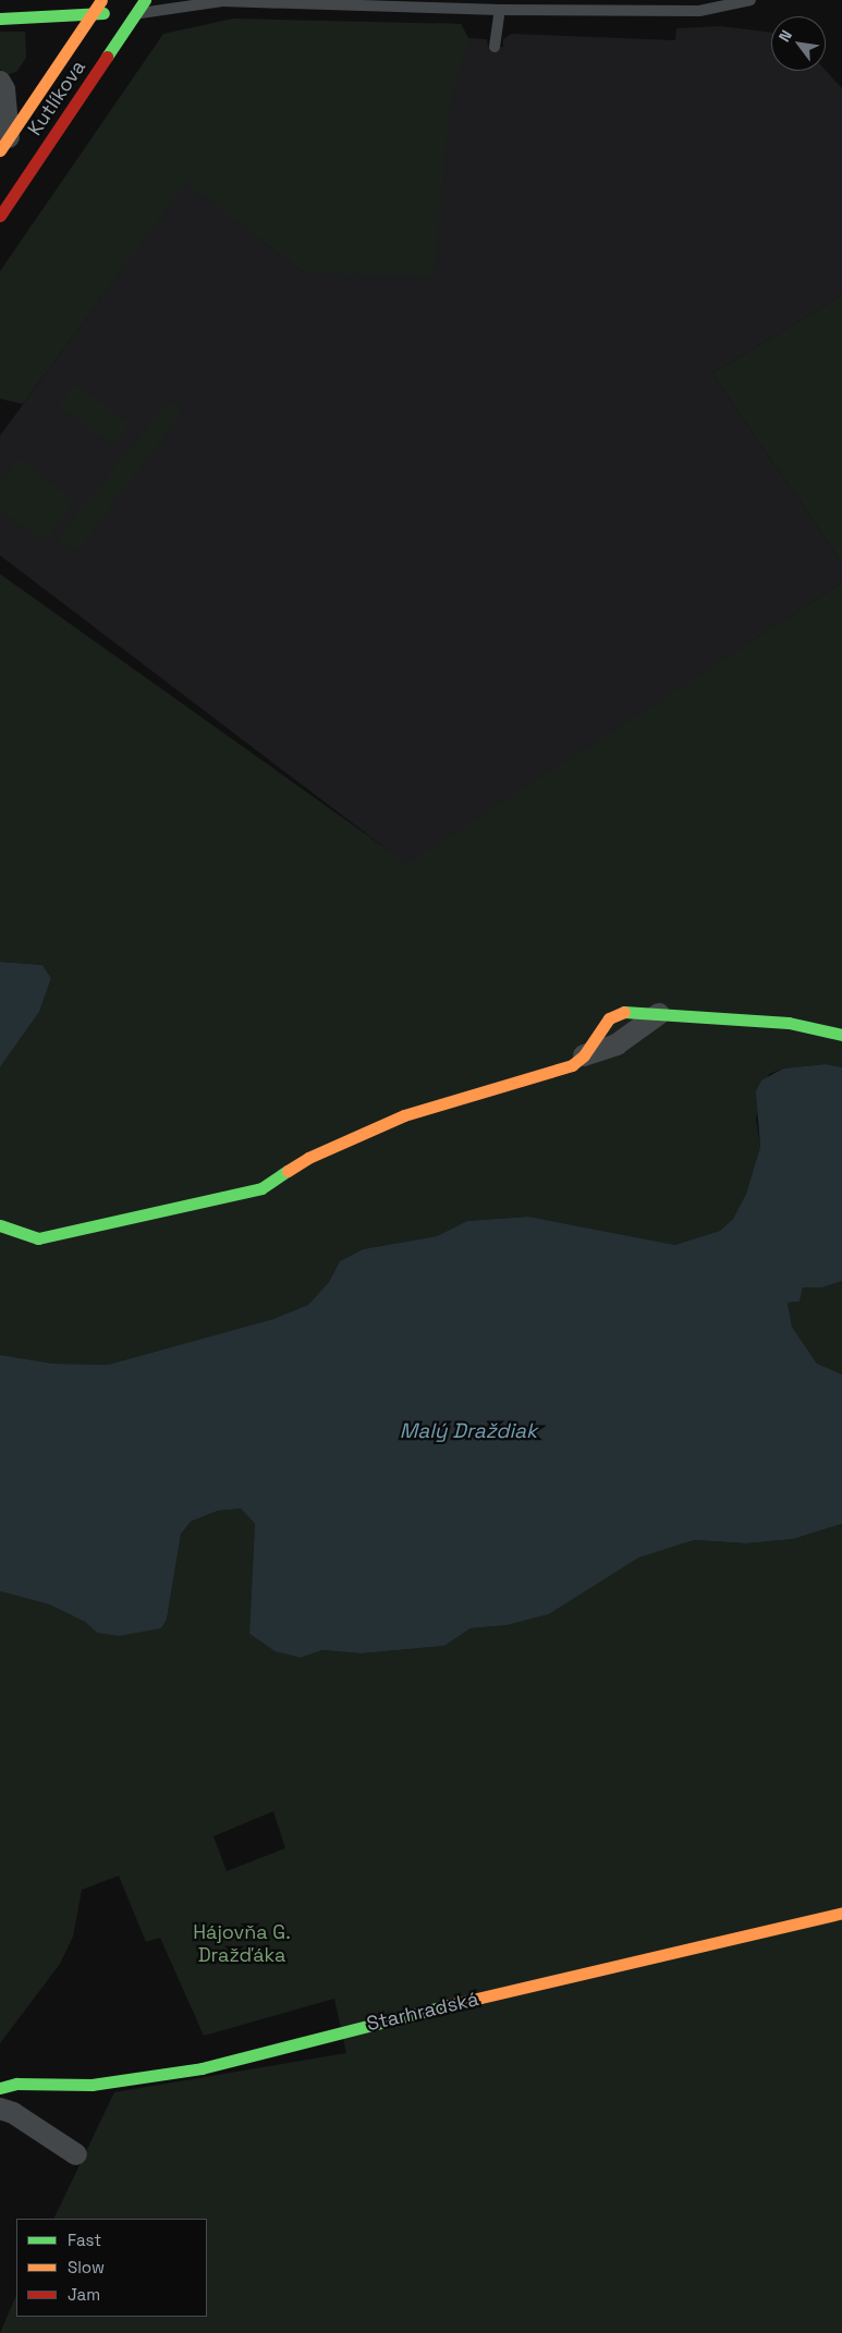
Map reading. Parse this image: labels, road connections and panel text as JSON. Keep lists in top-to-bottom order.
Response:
{
  "streets": {
    "street": ["Kutlíkova", "Starhradská"]
  },
  "water": ["Malý Draždiak"],
  "parks": ["Hájovňa G. Dražďáka"],
  "legend": ["Fast", "Slow", "Jam"],
  "north": "top left"
}
